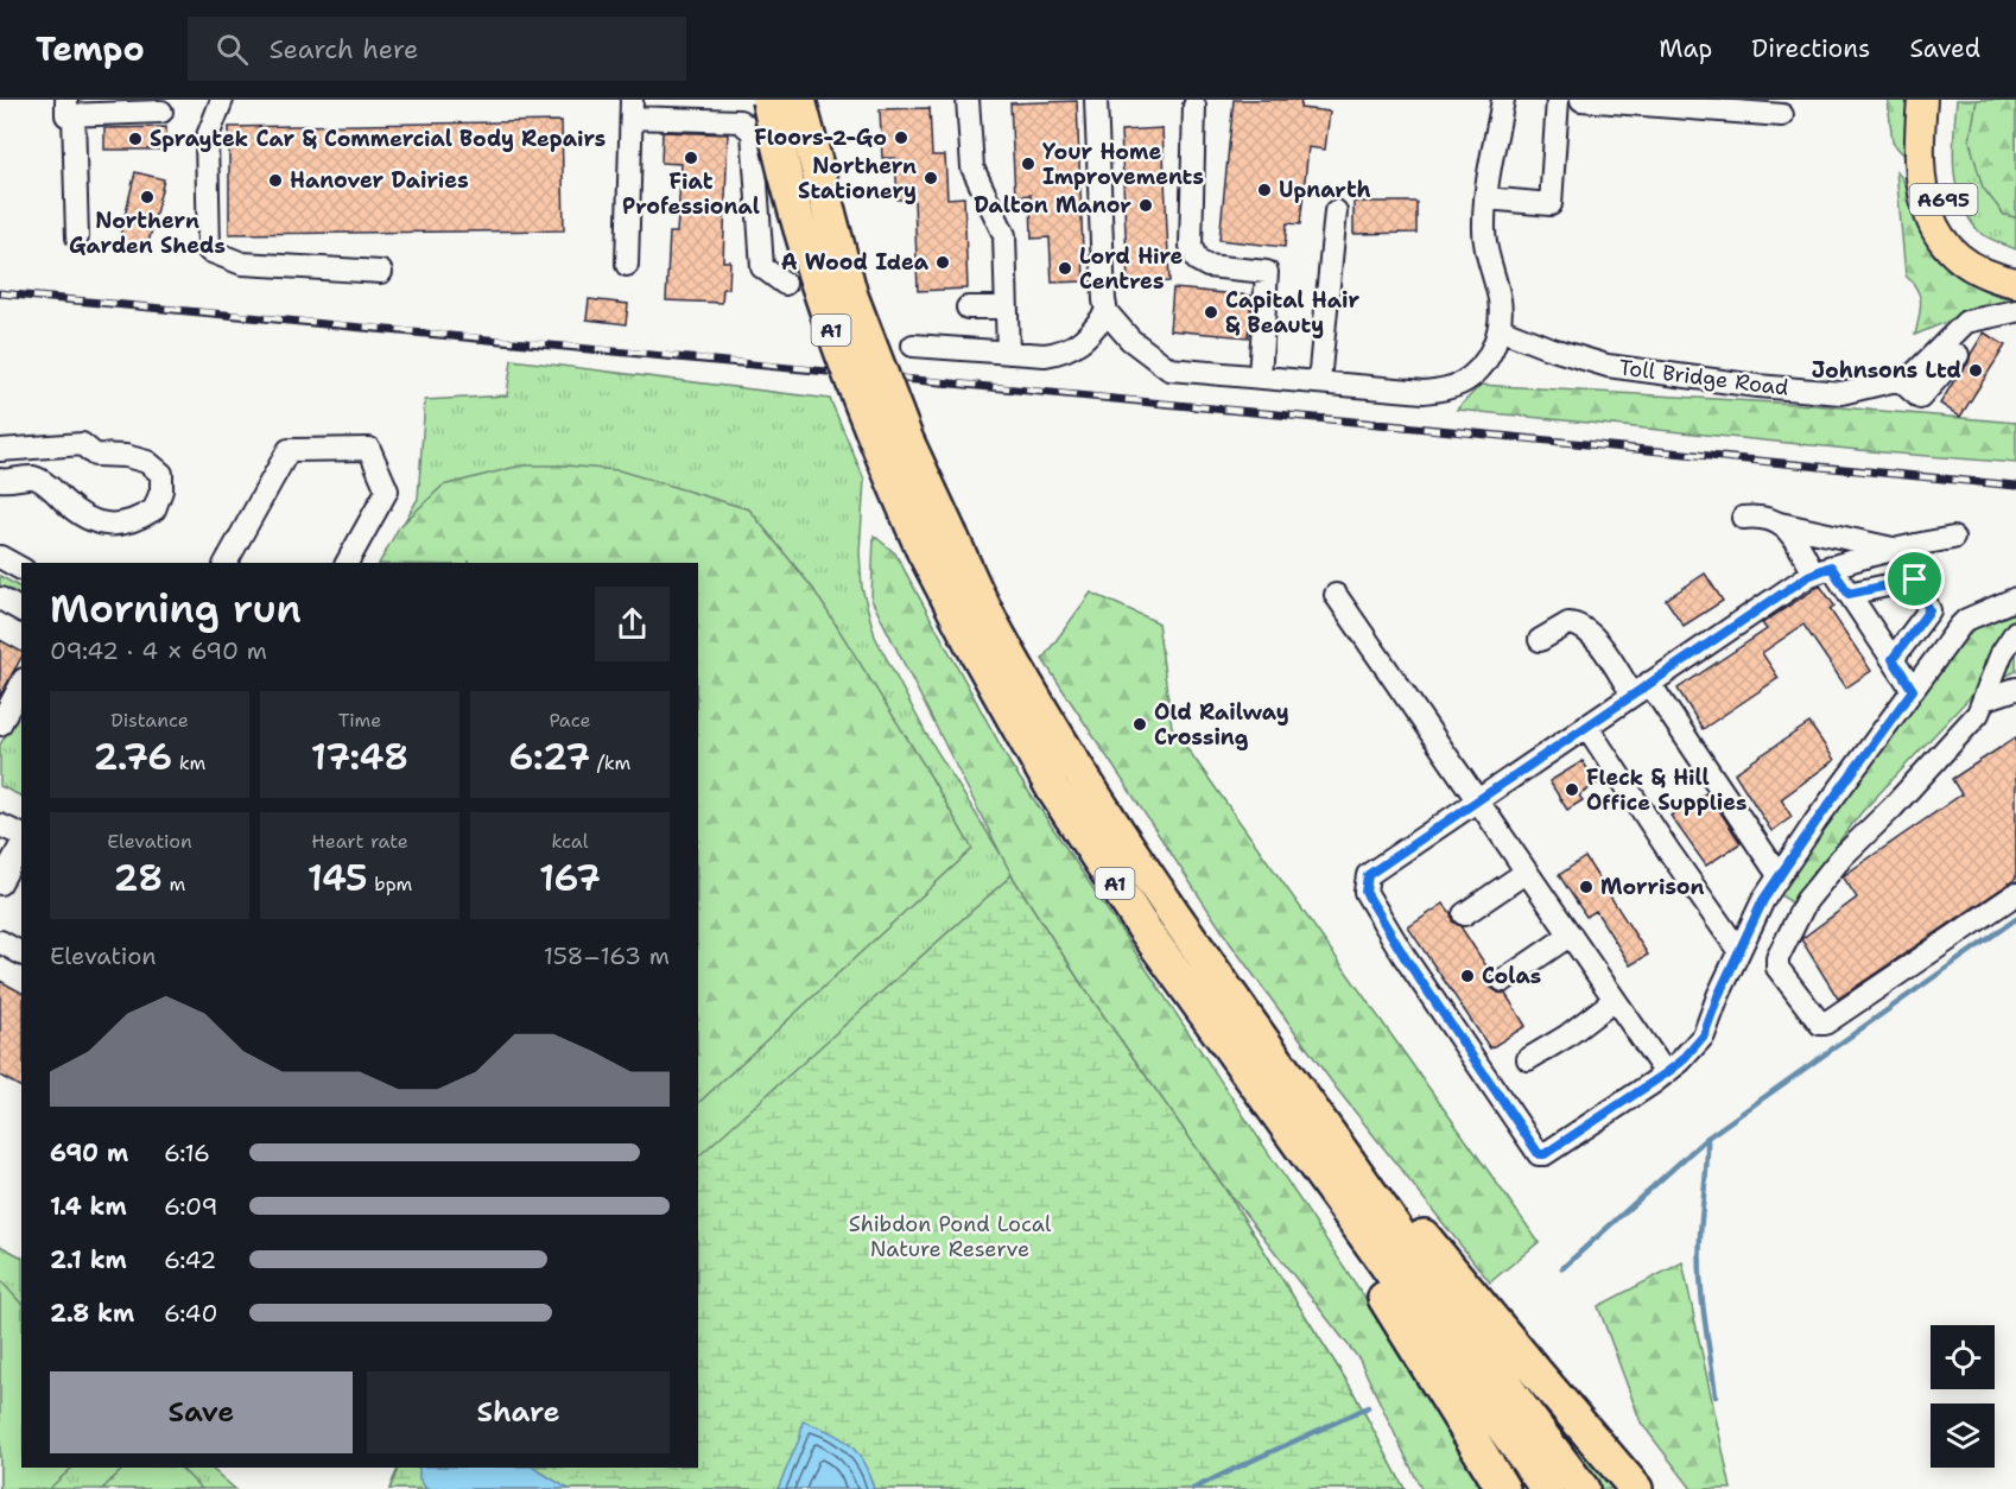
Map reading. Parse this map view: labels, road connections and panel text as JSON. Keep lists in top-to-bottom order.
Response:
{
  "streets": {
    "highway": ["A1"],
    "main road": ["A695"],
    "street": ["Toll Bridge Road"]
  },
  "parks": ["Shibdon Pond Local Nature Reserve"],
  "places": [
    "Floors-2-Go",
    "Spraytek Car & Commercial Body Repairs",
    "Fiat Professional",
    "Your Home Improvements",
    "Northern Stationery",
    "Hanover Dairies",
    "Upnarth",
    "Northern Garden Sheds",
    "Dalton Manor",
    "A Wood Idea",
    "Lord Hire Centres",
    "Capital Hair & Beauty",
    "Johnsons Ltd",
    "Old Railway Crossing",
    "Fleck & Hill Office Supplies",
    "Morrison",
    "Colas"
  ],
  "page": {
    "header": "Tempo",
    "search": "Search here",
    "nav": ["Map", "Directions", "Saved"],
    "heading": ["Morning run", "09:42 · 4 × 690 m"],
    "stats": [
      ["Distance", "2.76 km"],
      ["Time", "17:48"],
      ["Pace", "6:27 /km"],
      ["Elevation", "28 m"],
      ["Heart rate", "145 bpm"],
      ["kcal", "167"]
    ],
    "chart": ["Elevation", "158–163 m"],
    "list": [
      {
        "name": "690 m",
        "note": "6:16"
      },
      {
        "name": "1.4 km",
        "note": "6:09"
      },
      {
        "name": "2.1 km",
        "note": "6:42"
      },
      {
        "name": "2.8 km",
        "note": "6:40"
      }
    ],
    "buttons": ["Save", "Share"]
  }
}
